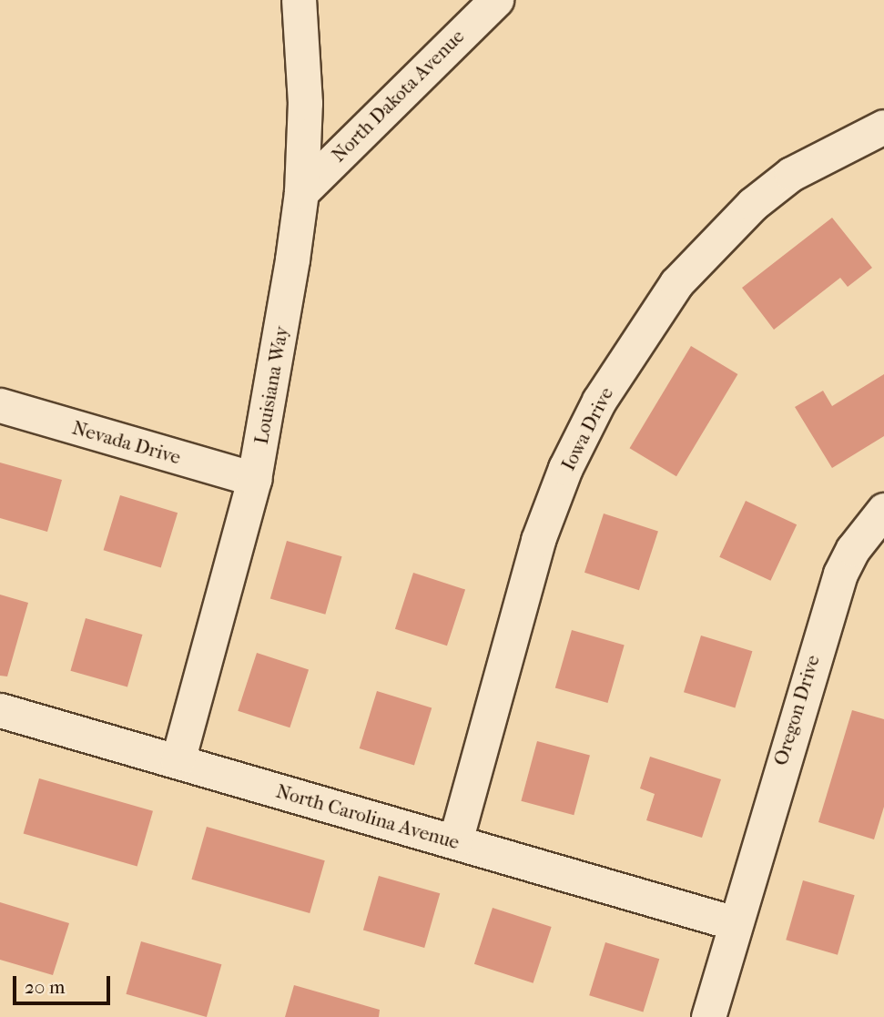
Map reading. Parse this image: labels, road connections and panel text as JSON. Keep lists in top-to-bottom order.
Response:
{
  "streets": {
    "street": [
      "North Dakota Avenue",
      "Louisiana Way",
      "Iowa Drive",
      "Nevada Drive",
      "Oregon Drive",
      "North Carolina Avenue"
    ]
  },
  "crossings": [
    ["North Dakota Avenue", "Louisiana Way"],
    ["Louisiana Way", "Nevada Drive"],
    ["Louisiana Way", "North Carolina Avenue"],
    ["Iowa Drive", "North Carolina Avenue"],
    ["Oregon Drive", "North Carolina Avenue"]
  ],
  "scale_bar": "20 m"
}
